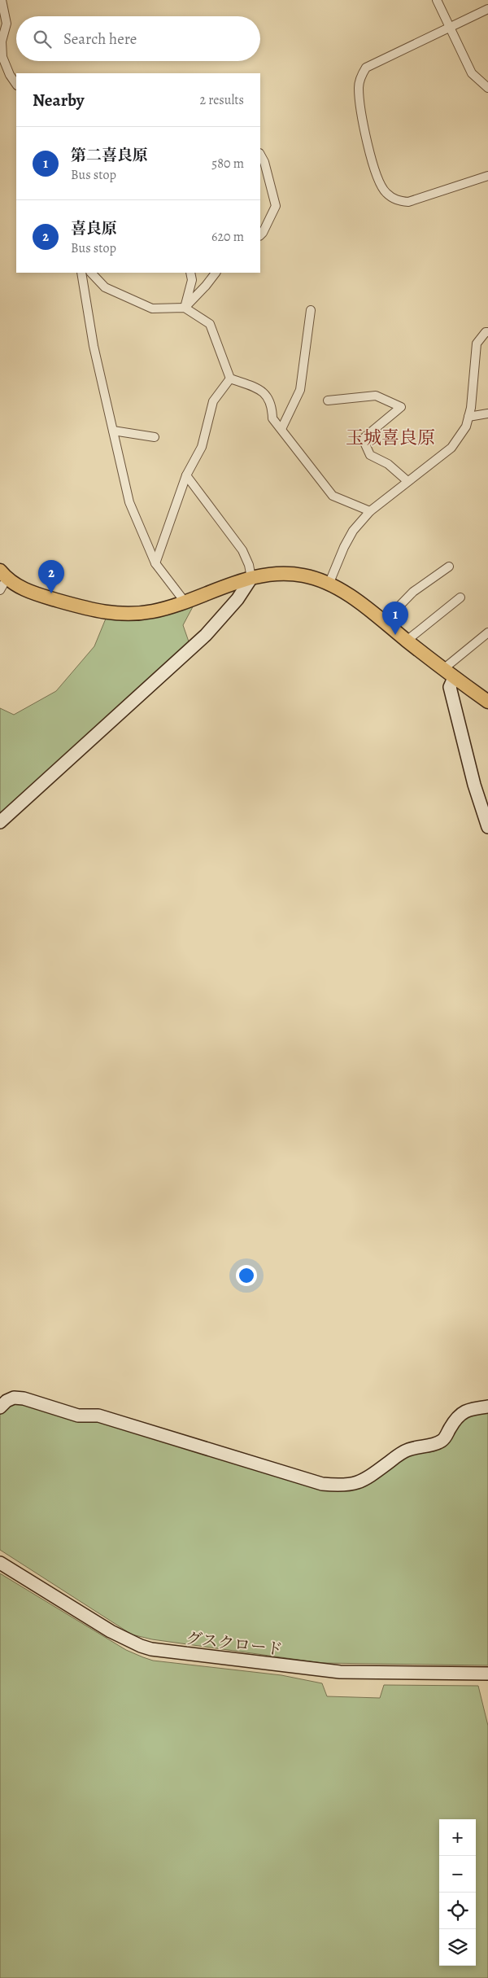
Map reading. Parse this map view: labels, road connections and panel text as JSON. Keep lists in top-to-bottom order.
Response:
{
  "streets": {
    "street": ["グスクロード"]
  },
  "districts": ["玉城喜良原"],
  "page": {
    "search": "Search here",
    "heading": ["Nearby", "2 results"],
    "list": [
      {
        "mark": "1",
        "name": "第二喜良原",
        "note": "Bus stop",
        "value": "580 m"
      },
      {
        "mark": "2",
        "name": "喜良原",
        "note": "Bus stop",
        "value": "620 m"
      }
    ],
    "pins": ["2", "1"],
    "map_buttons": ["+", "−"]
  }
}
